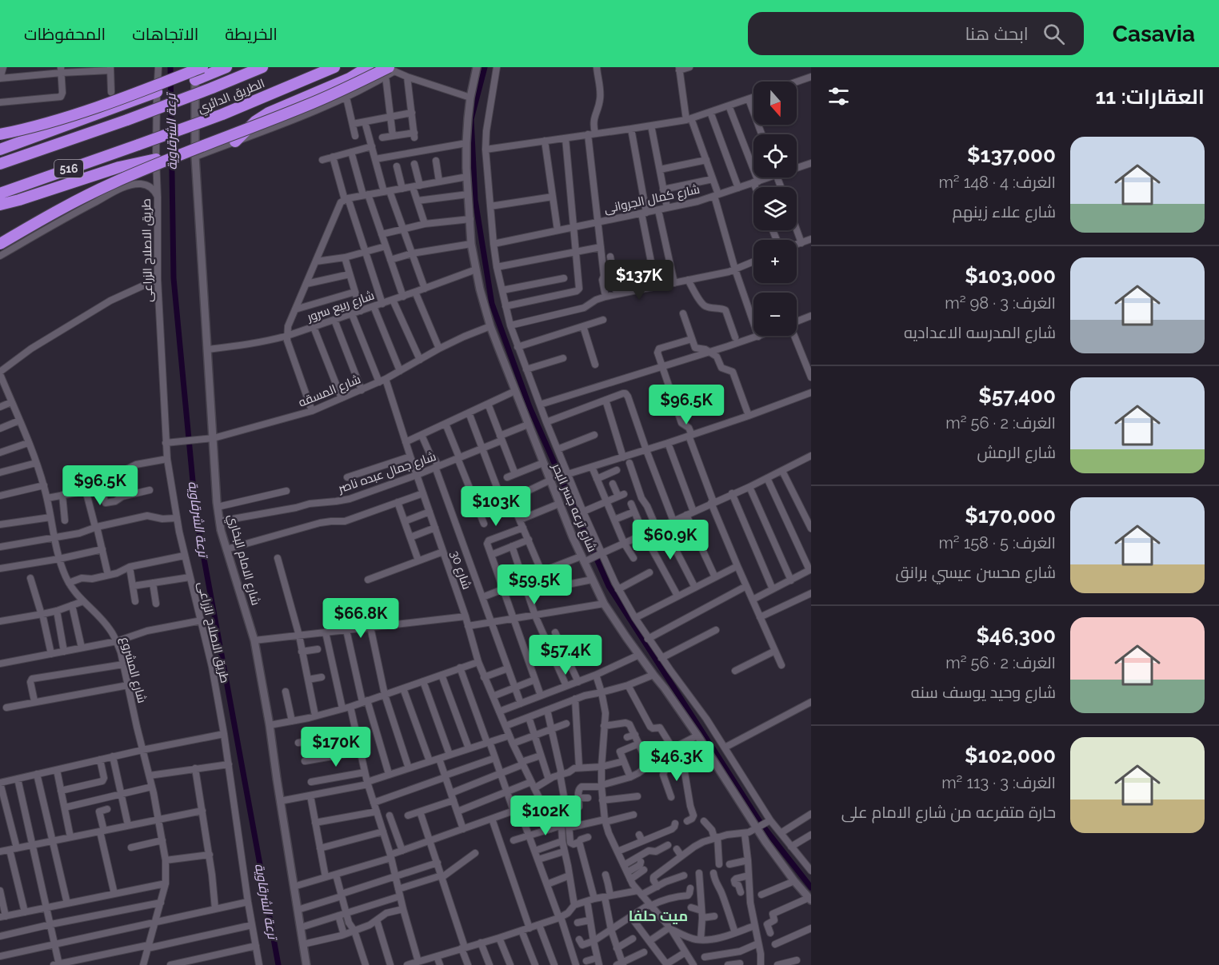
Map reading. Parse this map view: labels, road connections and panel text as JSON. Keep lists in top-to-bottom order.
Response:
{
  "streets": {
    "highway": ["الطريق الدائري", "516"],
    "street": [
      "شارع كمال الجروانى",
      "طريق الاصلاح الزراعى",
      "شارع ربيع سرور",
      "شارع المسقه",
      "شارع جمال عبده ناصر",
      "شارع ترعه جسر البحر",
      "شارع الامام البخاري",
      "شارع 30",
      "شارع المشروع"
    ]
  },
  "crossings": [
    ["شارع كمال الجروانى", "شارع ترعه جسر البحر"],
    ["طريق الاصلاح الزراعى", "شارع المسقه"],
    ["شارع ربيع سرور", "شارع ترعه جسر البحر"],
    ["شارع ربيع سرور", "شارع الامام البخاري"],
    ["شارع ربيع سرور", "شارع 30"],
    ["شارع المسقه", "شارع ترعه جسر البحر"],
    ["شارع المسقه", "شارع الامام البخاري"],
    ["شارع المسقه", "شارع 30"],
    ["شارع جمال عبده ناصر", "شارع ترعه جسر البحر"],
    ["شارع جمال عبده ناصر", "شارع الامام البخاري"],
    ["شارع جمال عبده ناصر", "شارع 30"]
  ],
  "districts": ["ميت حلفا"],
  "water": ["ترعة الشرقاوية"],
  "north": "bottom",
  "page": {
    "header": "Casavia",
    "search": "ابحث هنا",
    "nav": ["الخريطة", "الاتجاهات", "المحفوظات"],
    "heading": "العقارات: 11",
    "map_buttons": ["+", "−"],
    "list": [
      {
        "name": "$137,000",
        "note": "الغرف: 4 · 148 m² · شارع علاء زينهم"
      },
      {
        "name": "$103,000",
        "note": "الغرف: 3 · 98 m² · شارع المدرسه الاعداديه"
      },
      {
        "name": "$57,400",
        "note": "الغرف: 2 · 56 m² · شارع الرمش"
      },
      {
        "name": "$170,000",
        "note": "الغرف: 5 · 158 m² · شارع محسن عيسي برانق"
      },
      {
        "name": "$46,300",
        "note": "الغرف: 2 · 56 m² · شارع وحيد يوسف سنه"
      },
      {
        "name": "$102,000",
        "note": "الغرف: 3 · 113 m² · حارة متفرعه من شارع الامام على"
      }
    ],
    "price": [
      "$137K",
      "$96.5K",
      "$96.5K",
      "$103K",
      "$60.9K",
      "$59.5K",
      "$66.8K",
      "$57.4K",
      "$170K",
      "$46.3K",
      "$102K"
    ]
  }
}
